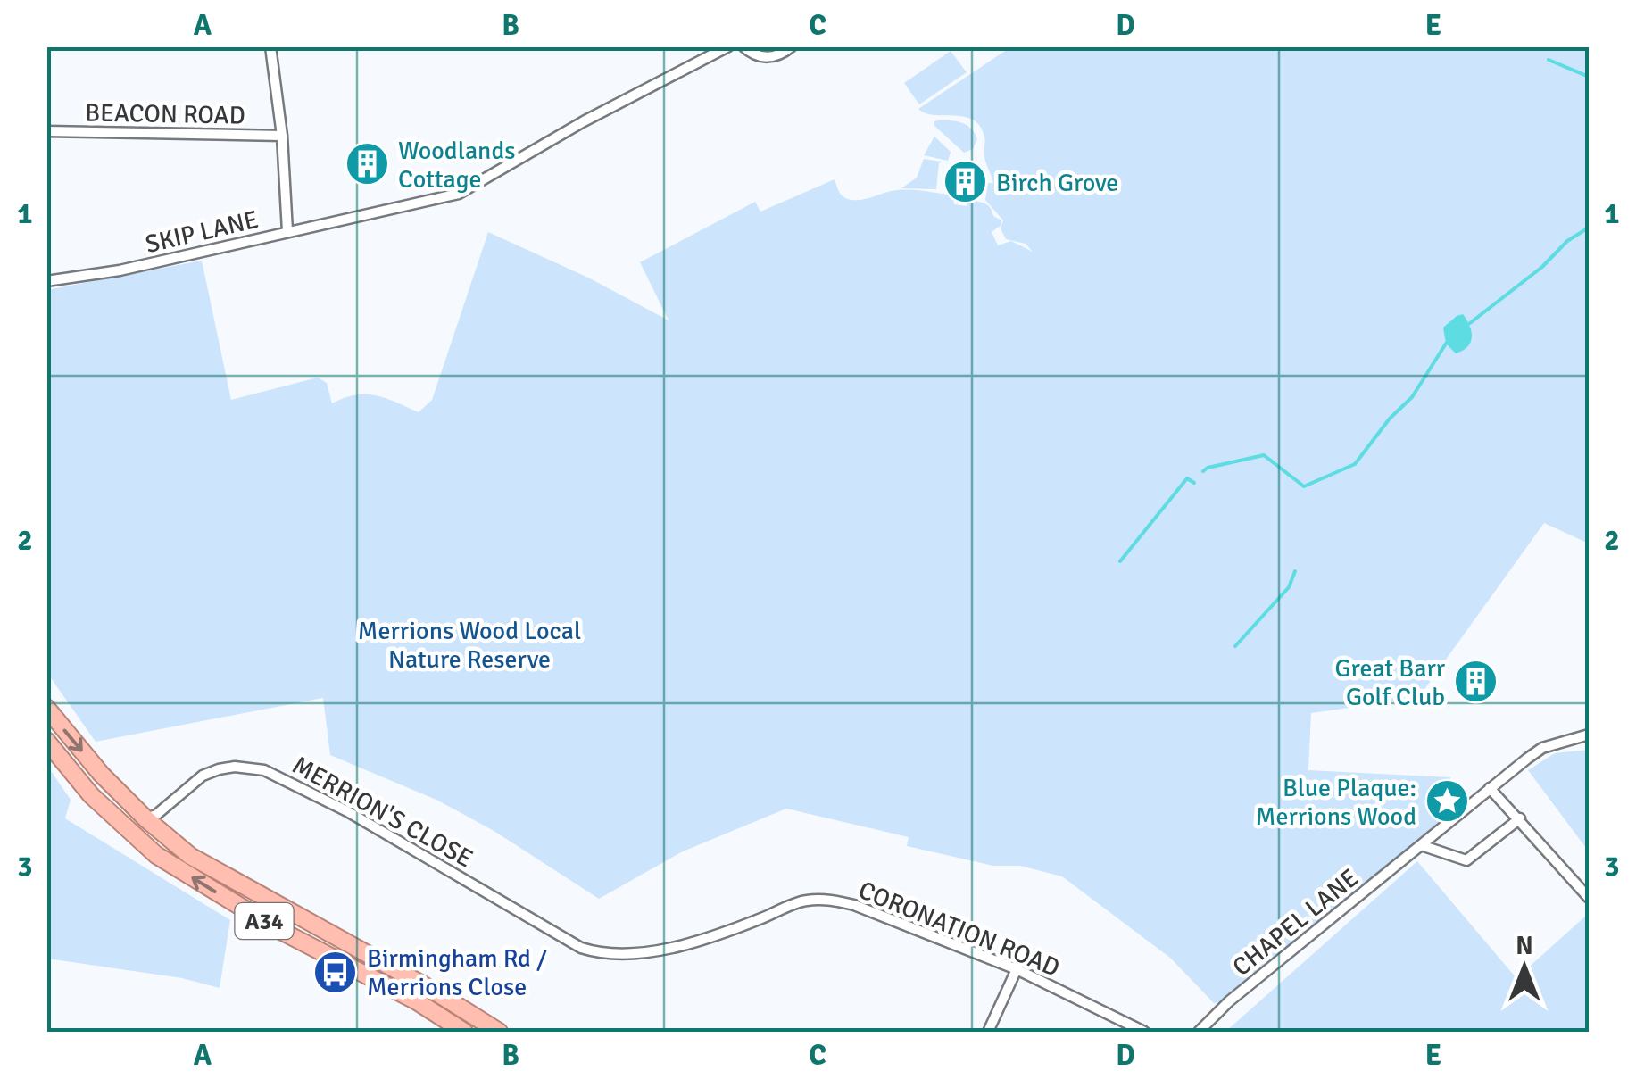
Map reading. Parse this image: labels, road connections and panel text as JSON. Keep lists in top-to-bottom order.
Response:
{
  "streets": {
    "highway": ["A34"],
    "street": [
      "BEACON ROAD",
      "SKIP LANE",
      "MERRION'S CLOSE",
      "CHAPEL LANE",
      "CORONATION ROAD"
    ]
  },
  "crossings": [
    ["BEACON ROAD", "SKIP LANE"],
    ["MERRION'S CLOSE", "A34"],
    ["MERRION'S CLOSE", "CORONATION ROAD"]
  ],
  "parks": ["Merrions Wood Local Nature Reserve"],
  "places": {
    "building": ["Woodlands Cottage", "Birch Grove", "Great Barr Golf Club"],
    "place": ["Blue Plaque: Merrions Wood"],
    "bus stop": ["Birmingham Rd / Merrions Close"]
  },
  "north": "top",
  "grid": {
    "columns": [
      "A",
      "B",
      "C",
      "D",
      "E"
    ],
    "rows": ["1", "2", "3"]
  }
}
